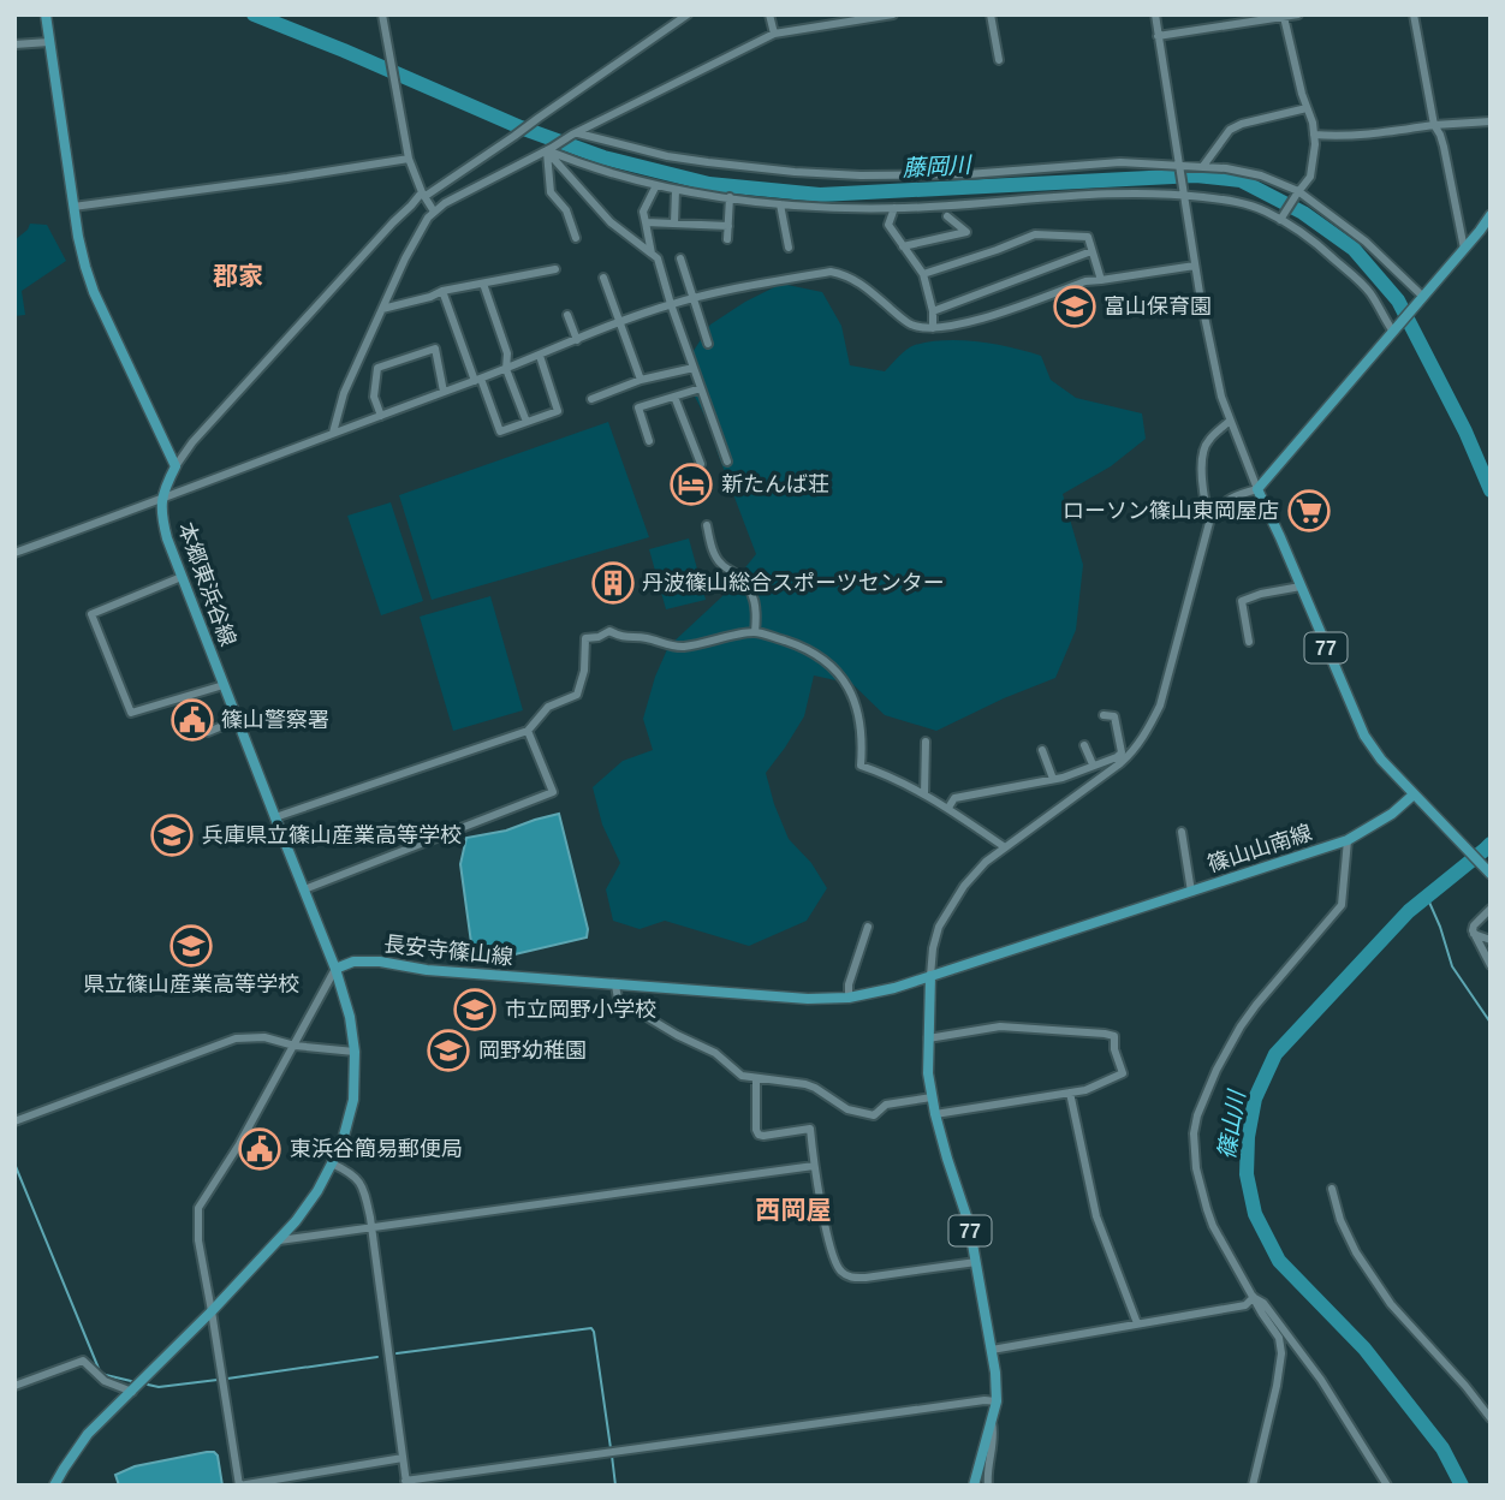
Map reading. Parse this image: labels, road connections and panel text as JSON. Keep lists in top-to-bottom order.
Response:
{
  "streets": {
    "main road": [
      "本郷東浜谷線",
      "77",
      "篠山山南線",
      "長安寺篠山線"
    ]
  },
  "crossings": [
    ["本郷東浜谷線", "長安寺篠山線"],
    ["77", "篠山山南線"],
    ["77", "長安寺篠山線"],
    ["篠山山南線", "長安寺篠山線"]
  ],
  "districts": ["郡家", "西岡屋"],
  "water": ["藤岡川", "篠山川"],
  "places": {
    "school or university": [
      "富山保育園",
      "兵庫県立篠山産業高等学校",
      "県立篠山産業高等学校",
      "市立岡野小学校",
      "岡野幼稚園"
    ],
    "hotel": ["新たんば荘"],
    "supermarket": ["ローソン篠山東岡屋店"],
    "building": ["丹波篠山総合スポーツセンター"],
    "public building": ["篠山警察署", "東浜谷簡易郵便局"]
  }
}
